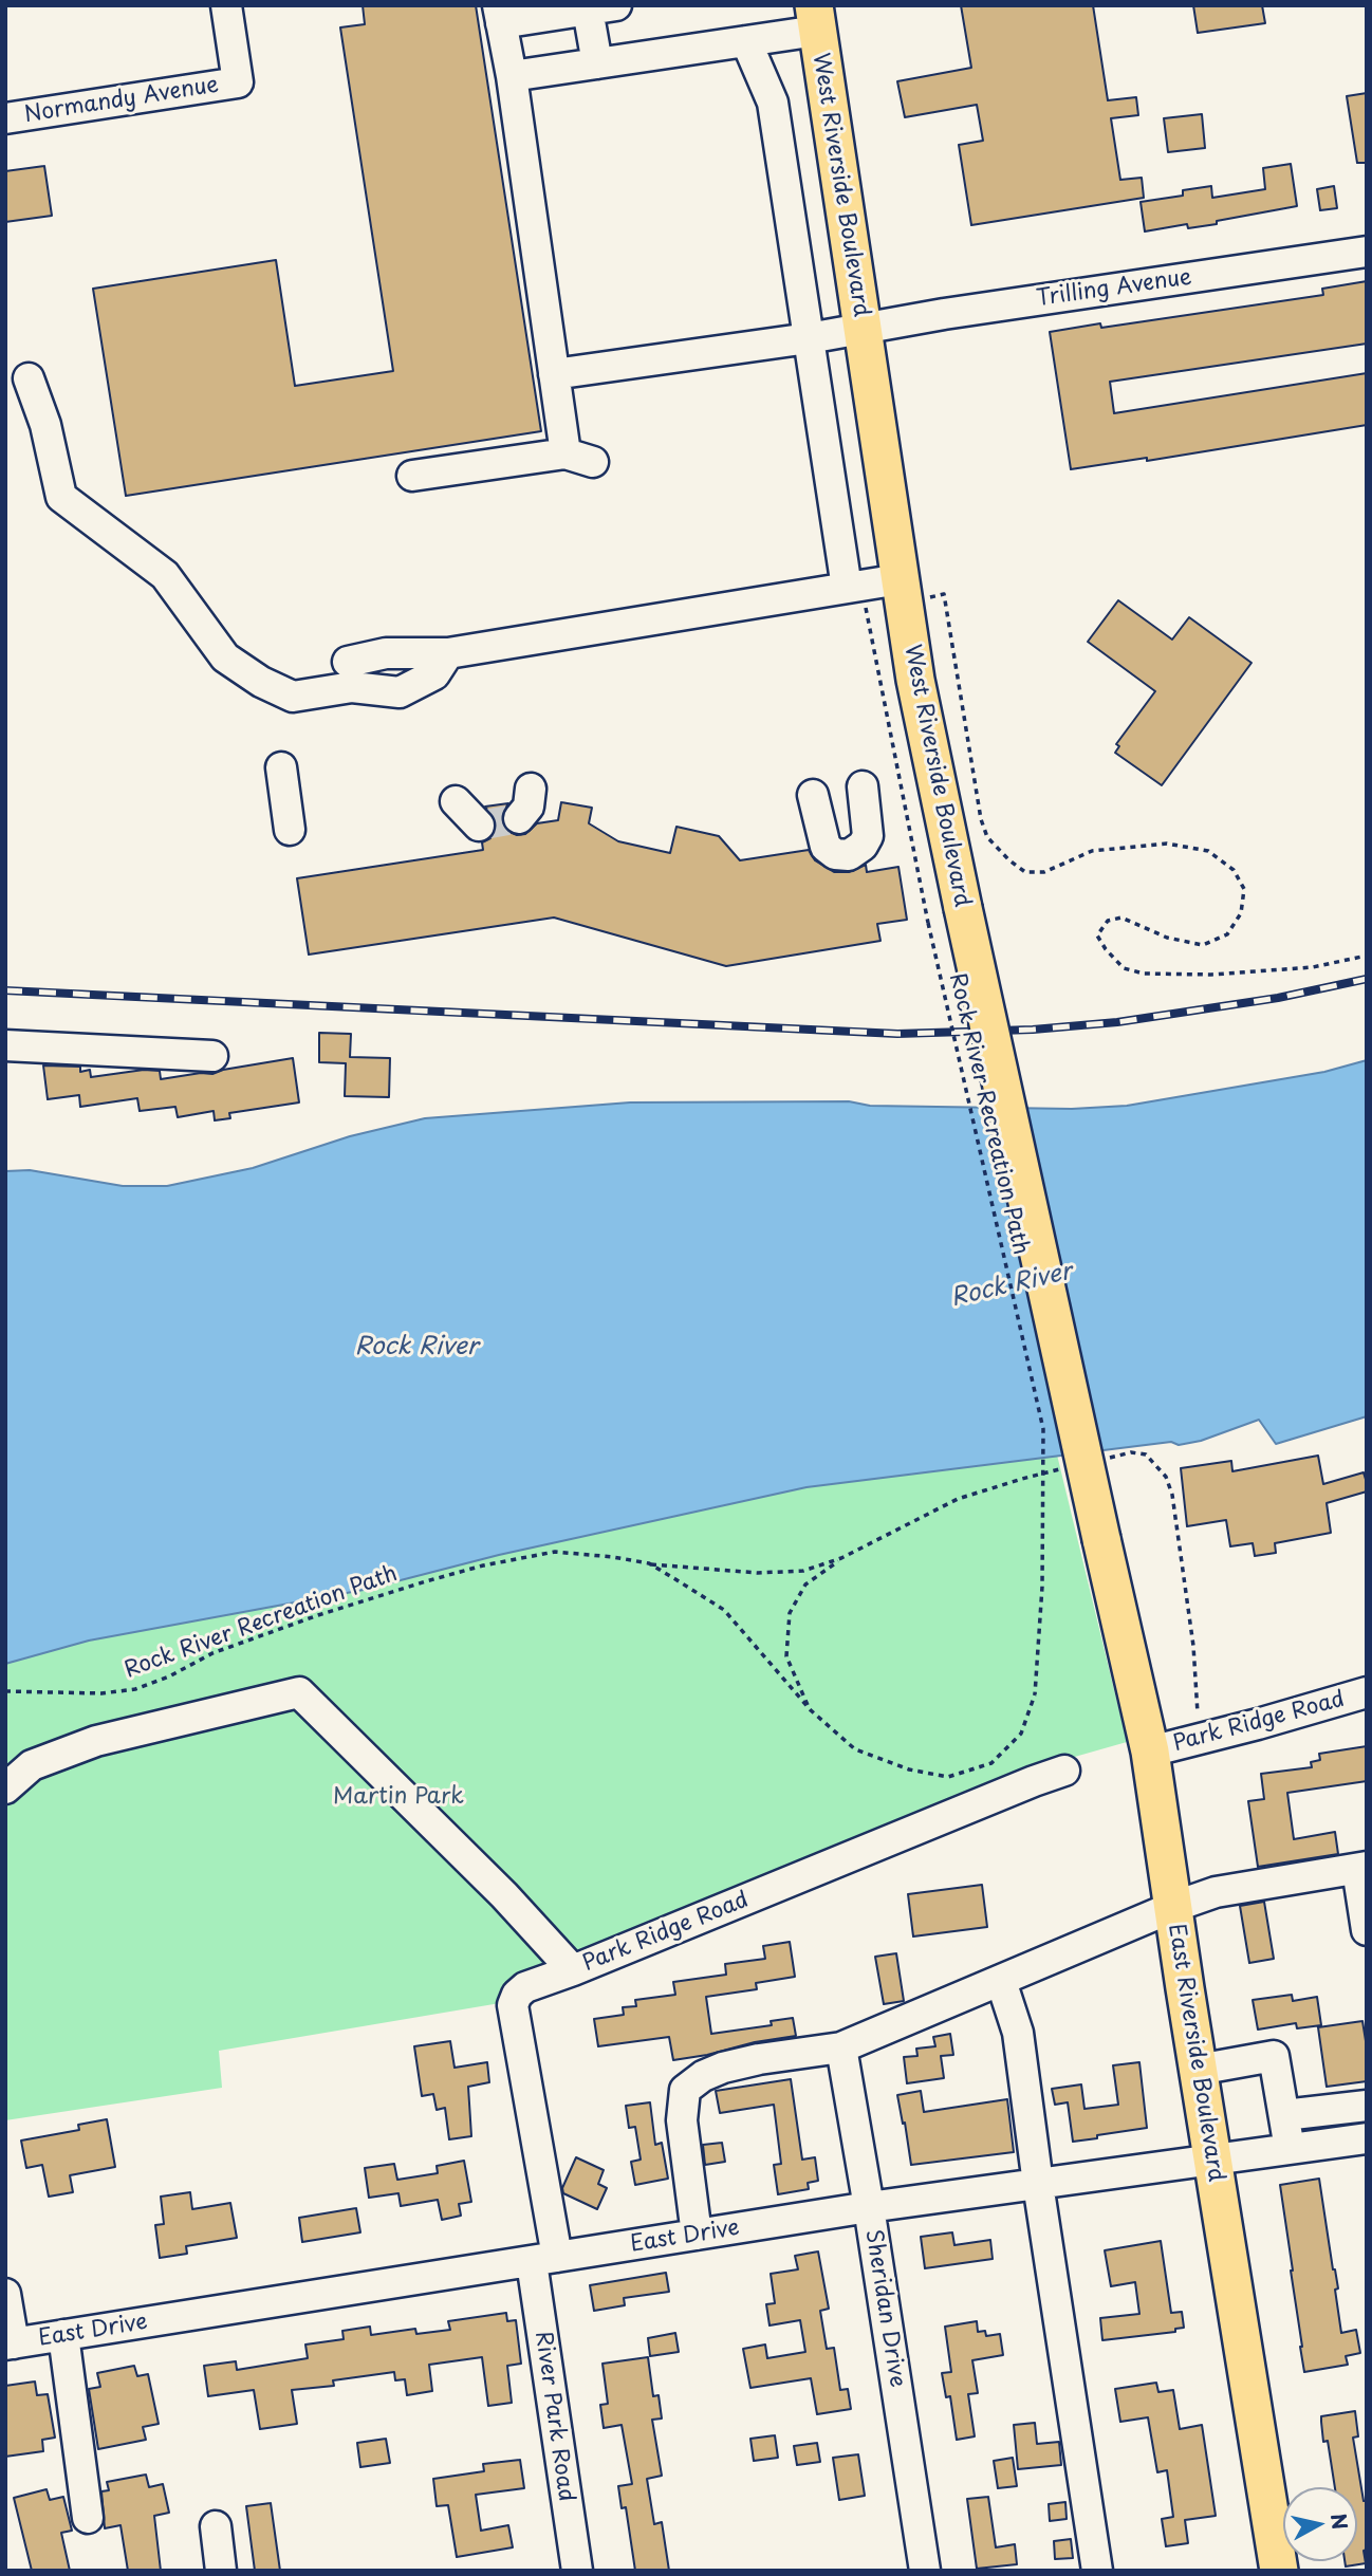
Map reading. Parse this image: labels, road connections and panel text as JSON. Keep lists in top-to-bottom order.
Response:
{
  "streets": {
    "main road": ["West Riverside Boulevard", "East Riverside Boulevard"],
    "street": [
      "Normandy Avenue",
      "Trilling Avenue",
      "Park Ridge Road",
      "East Drive",
      "Sheridan Drive",
      "River Park Road"
    ],
    "path": ["Rock River Recreation Path"]
  },
  "crossings": [
    ["West Riverside Boulevard", "Trilling Avenue"],
    ["West Riverside Boulevard", "Rock River Recreation Path"],
    ["West Riverside Boulevard", "East Riverside Boulevard"],
    ["Park Ridge Road", "East Riverside Boulevard"],
    ["Park Ridge Road", "East Drive"],
    ["Park Ridge Road", "River Park Road"],
    ["East Riverside Boulevard", "East Drive"],
    ["East Drive", "Sheridan Drive"],
    ["East Drive", "River Park Road"]
  ],
  "water": ["Rock River"],
  "parks": ["Martin Park"],
  "north": "right"
}
